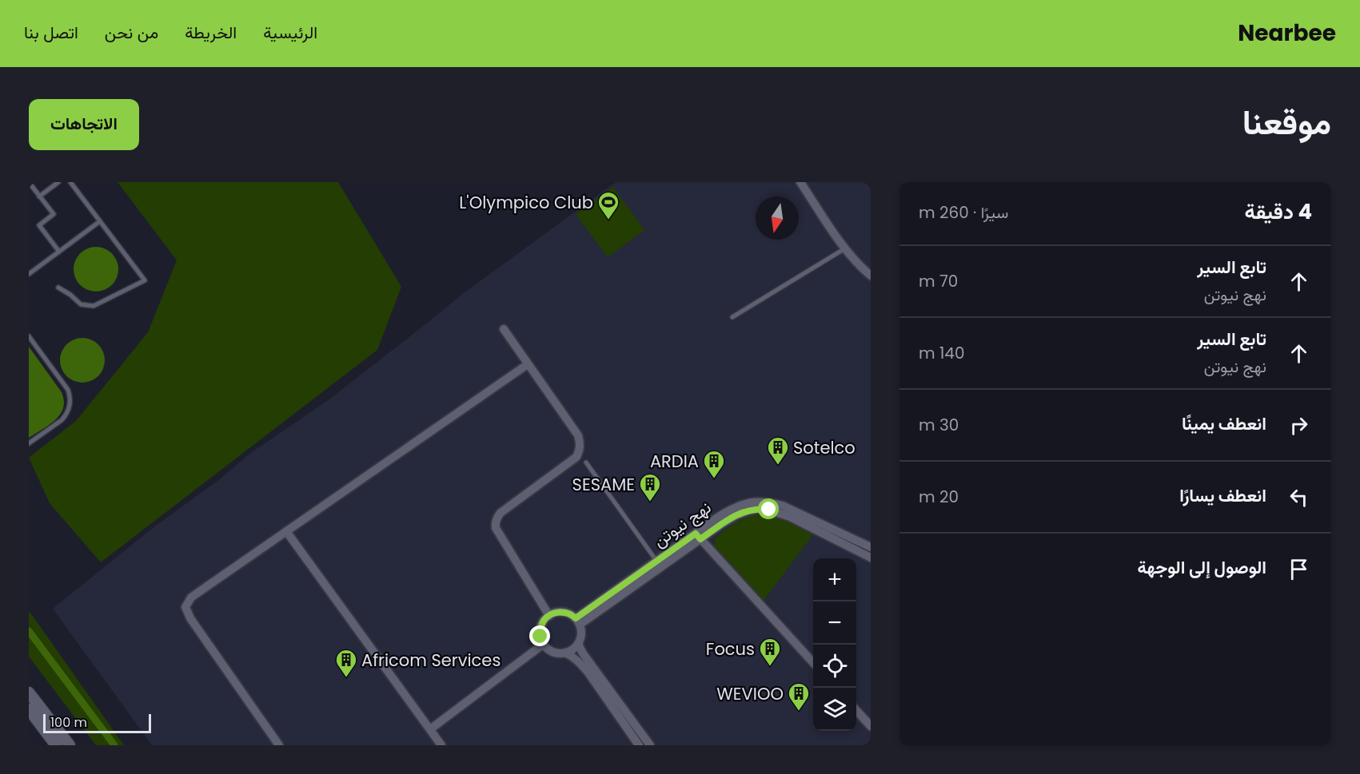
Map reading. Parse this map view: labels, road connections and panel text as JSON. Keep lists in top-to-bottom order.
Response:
{
  "streets": {
    "street": ["نهج نيوتن"]
  },
  "places": {
    "sports": ["L'Olympico Club"],
    "building": [
      "Sotelco",
      "ARDIA",
      "SESAME",
      "Focus",
      "Africom Services",
      "WEVIOO"
    ]
  },
  "scale_bar": "100 m",
  "north": "bottom",
  "page": {
    "header": "Nearbee",
    "nav": [
      "الرئيسية",
      "الخريطة",
      "من نحن",
      "اتصل بنا"
    ],
    "title": "موقعنا",
    "buttons": "الاتجاهات",
    "heading": ["4 دقيقة", "سيرًا · 260 m"],
    "list": [
      ["تابع السير", "نهج نيوتن", "70 m"],
      ["تابع السير", "نهج نيوتن", "140 m"],
      ["انعطف يمينًا", "30 m"],
      ["انعطف يسارًا", "20 m"],
      "الوصول إلى الوجهة"
    ],
    "map_buttons": ["+", "−"],
    "scale": "100 m"
  }
}
